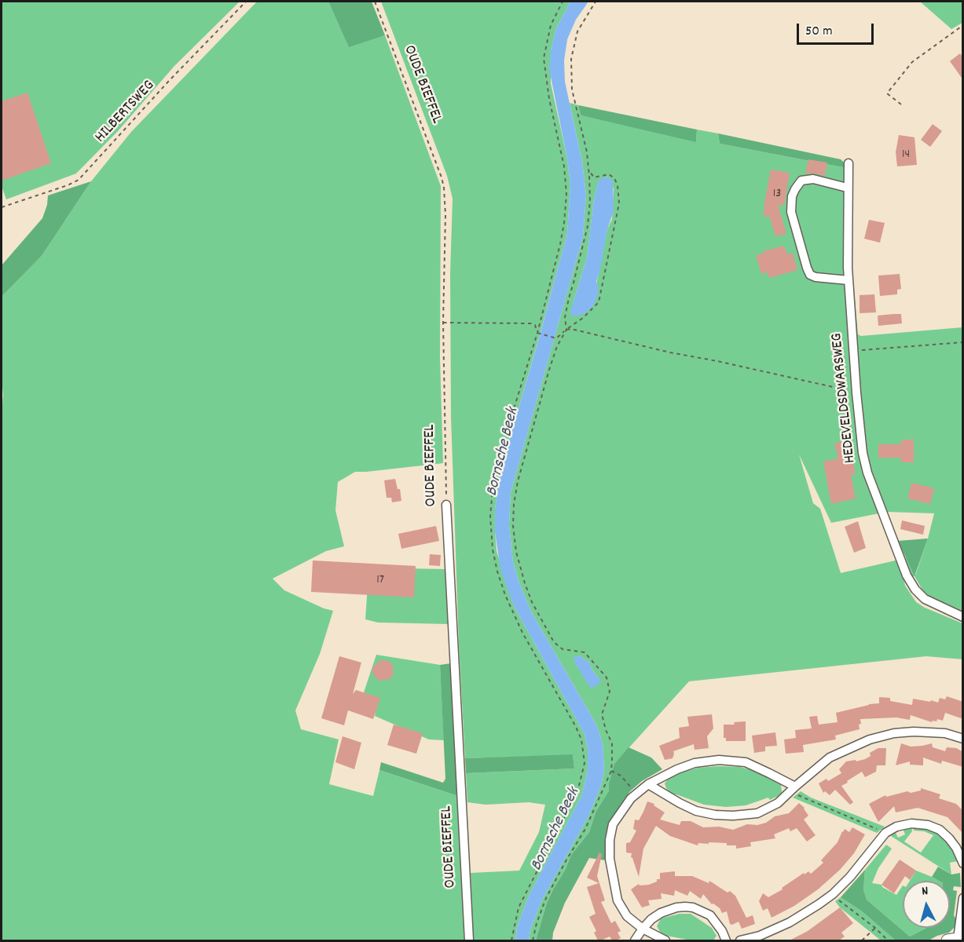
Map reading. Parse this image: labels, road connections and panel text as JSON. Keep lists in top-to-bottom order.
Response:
{
  "streets": {
    "street": ["OUDE BIEFFEL", "HEDEVELDSDWARSWEG"],
    "path": ["HILBERTSWEG"]
  },
  "water": ["Bornsche Beek"],
  "house_numbers": ["14", "13", "17"],
  "scale_bar": "50 m",
  "north": "top"
}
